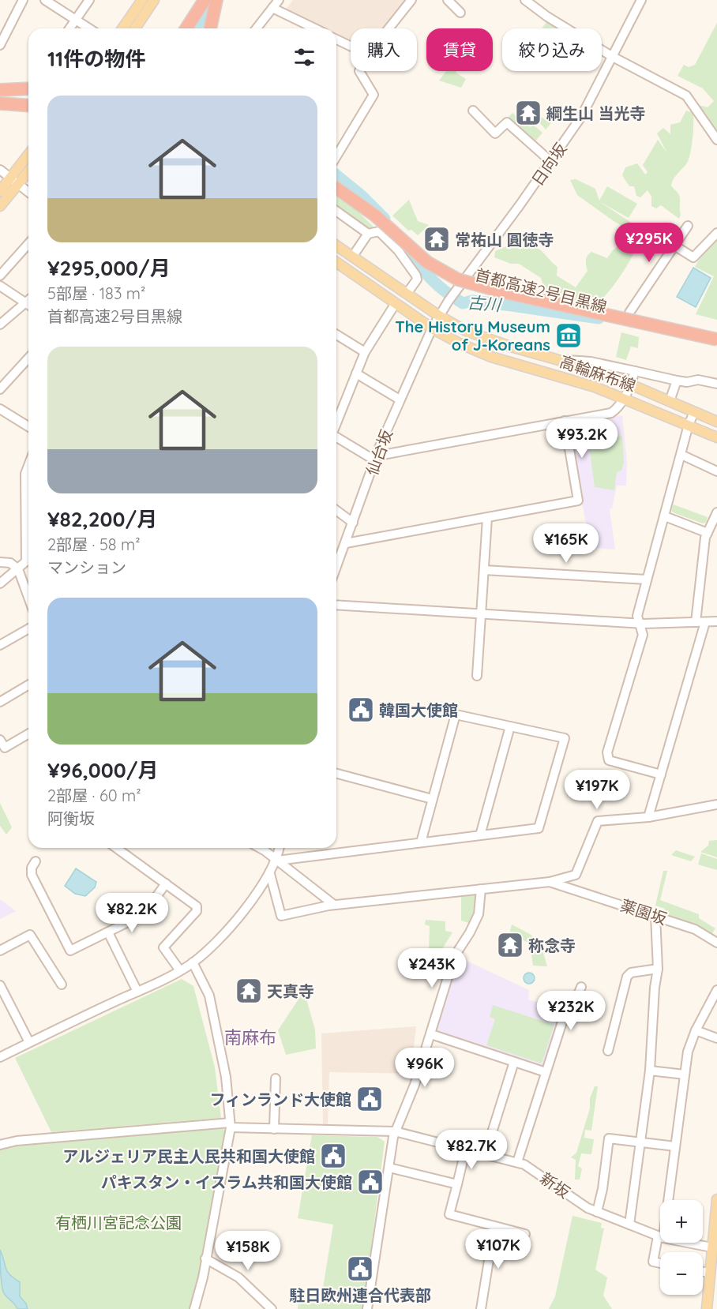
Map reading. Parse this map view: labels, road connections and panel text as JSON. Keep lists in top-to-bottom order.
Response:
{
  "streets": {
    "highway": ["首都高速2号目黒線"],
    "main road": ["高輪麻布線"],
    "street": [
      "日向坂",
      "仙台坂",
      "薬園坂",
      "新坂"
    ]
  },
  "crossings": [
    ["日向坂", "高輪麻布線"],
    ["日向坂", "仙台坂"],
    ["高輪麻布線", "仙台坂"]
  ],
  "districts": ["南麻布"],
  "water": ["古川"],
  "parks": ["有栖川宮記念公園"],
  "places": {
    "temple": [
      "綱生山 当光寺",
      "常祐山 圓徳寺",
      "称念寺",
      "天真寺"
    ],
    "museum": ["The History Museum of J-Koreans"],
    "public building": [
      "韓国大使館",
      "フィンランド大使館",
      "アルジェリア民主人民共和国大使館",
      "パキスタン・イスラム共和国大使館",
      "駐日欧州連合代表部"
    ]
  },
  "page": {
    "chip": ["購入", "賃貸", "絞り込み"],
    "heading": "11件の物件",
    "list": [
      {
        "name": "¥295,000/月",
        "note": "5部屋 · 183 m² · 首都高速2号目黒線"
      },
      {
        "name": "¥82,200/月",
        "note": "2部屋 · 58 m² · マンション"
      },
      {
        "name": "¥96,000/月",
        "note": "2部屋 · 60 m² · 阿衡坂"
      }
    ],
    "price": [
      "¥295K",
      "¥93.2K",
      "¥165K",
      "¥197K",
      "¥82.2K",
      "¥243K",
      "¥232K",
      "¥96K",
      "¥82.7K",
      "¥107K",
      "¥158K"
    ],
    "map_buttons": ["+", "−"]
  }
}
